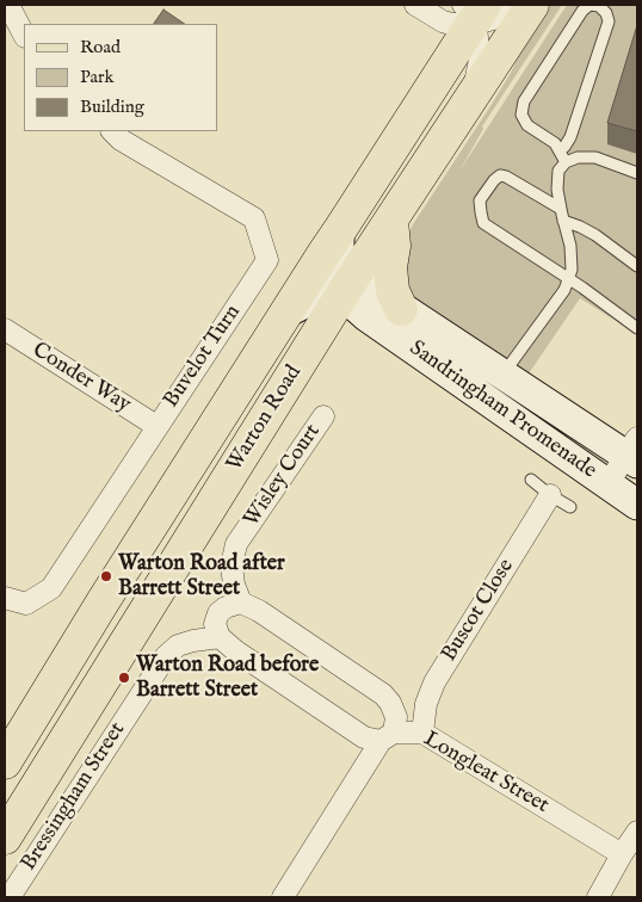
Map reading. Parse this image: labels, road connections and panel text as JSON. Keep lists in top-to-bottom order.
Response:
{
  "streets": {
    "main road": ["Warton Road"],
    "street": [
      "Buvelot Turn",
      "Conder Way",
      "Sandringham Promenade",
      "Wisley Court",
      "Buscot Close",
      "Longleat Street",
      "Bressingham Street"
    ]
  },
  "crossings": [
    ["Buvelot Turn", "Conder Way"],
    ["Sandringham Promenade", "Warton Road"],
    ["Buscot Close", "Longleat Street"]
  ],
  "places": ["Warton Road after Barrett Street", "Warton Road before Barrett Street"],
  "legend": ["Road", "Park", "Building"]
}
